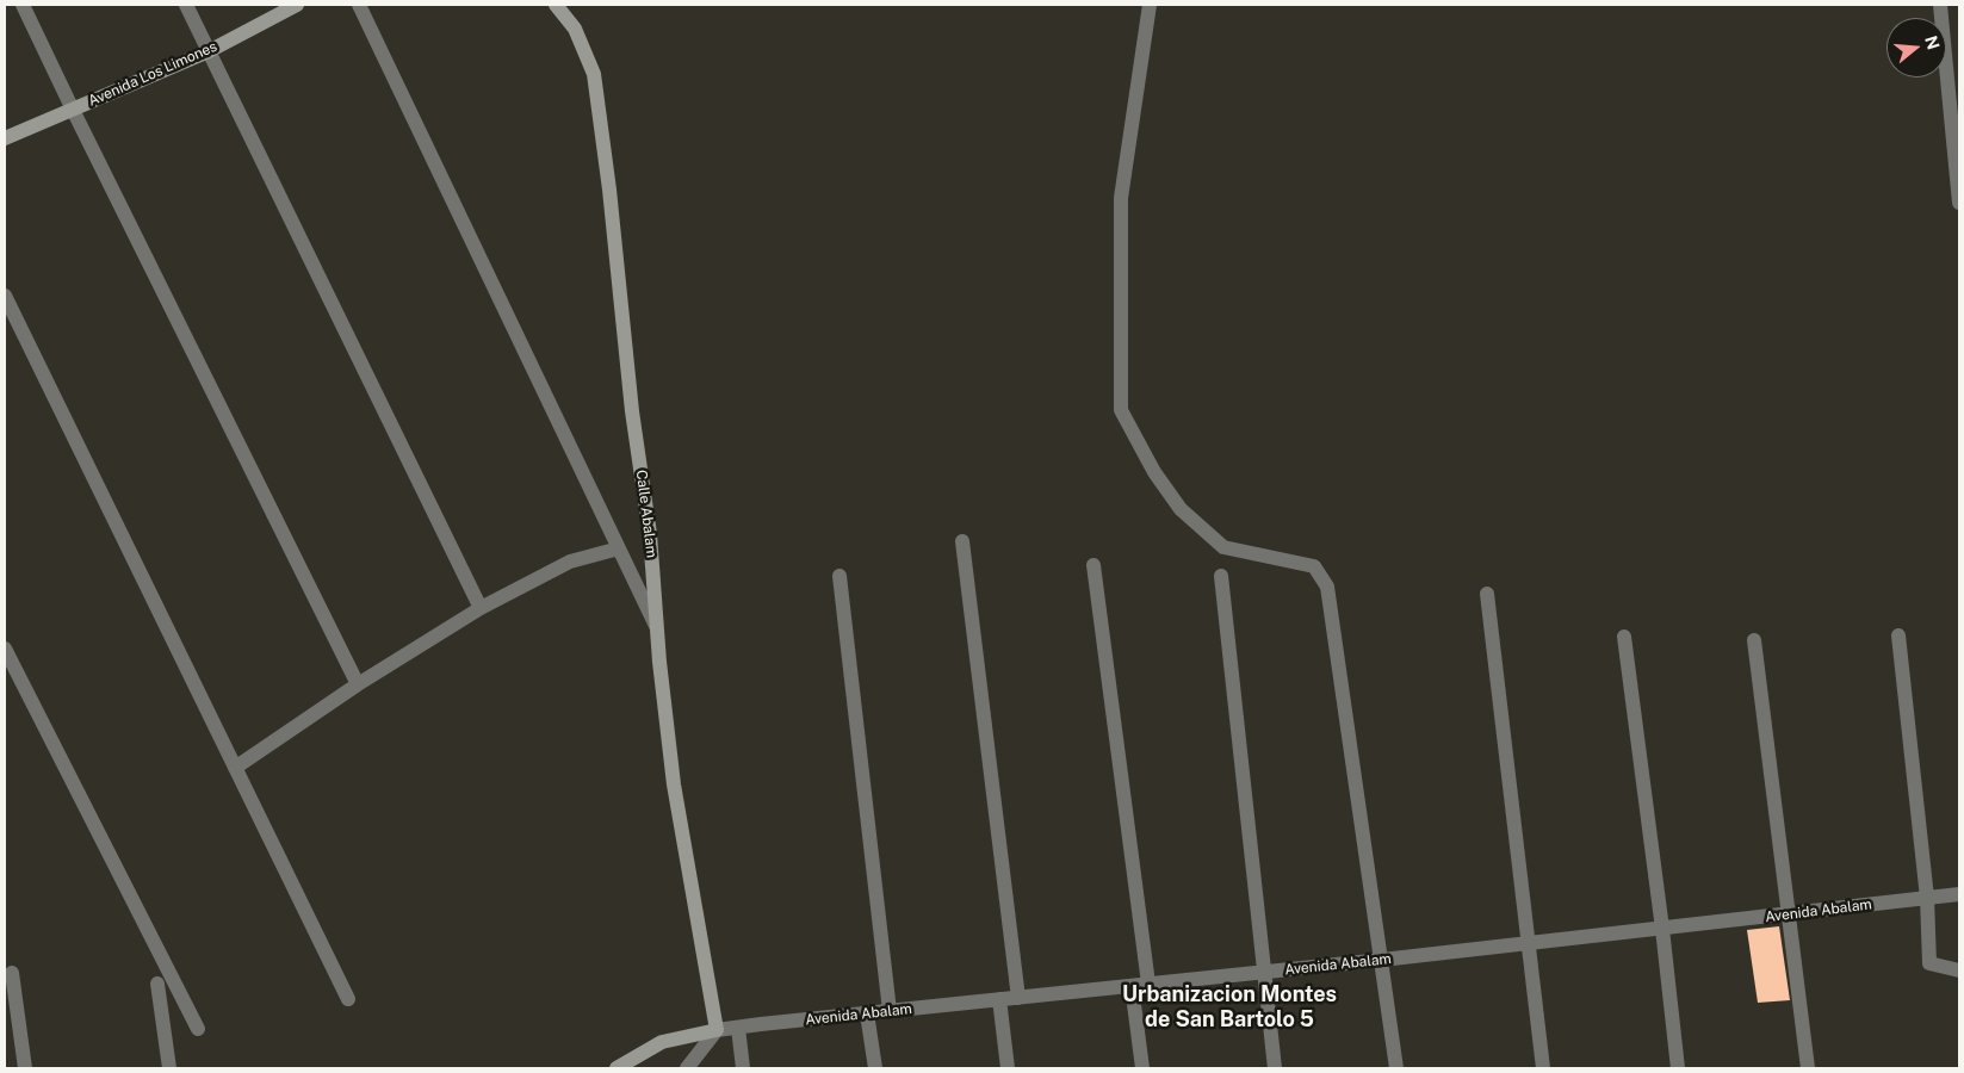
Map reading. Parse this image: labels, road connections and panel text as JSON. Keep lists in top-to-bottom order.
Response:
{
  "streets": {
    "street": ["Avenida Los Limones", "Calle Abalam", "Avenida Abalam"]
  },
  "crossings": [
    ["Calle Abalam", "Avenida Abalam"]
  ],
  "districts": ["Urbanizacion Montes de San Bartolo 5"],
  "north": "right"
}
